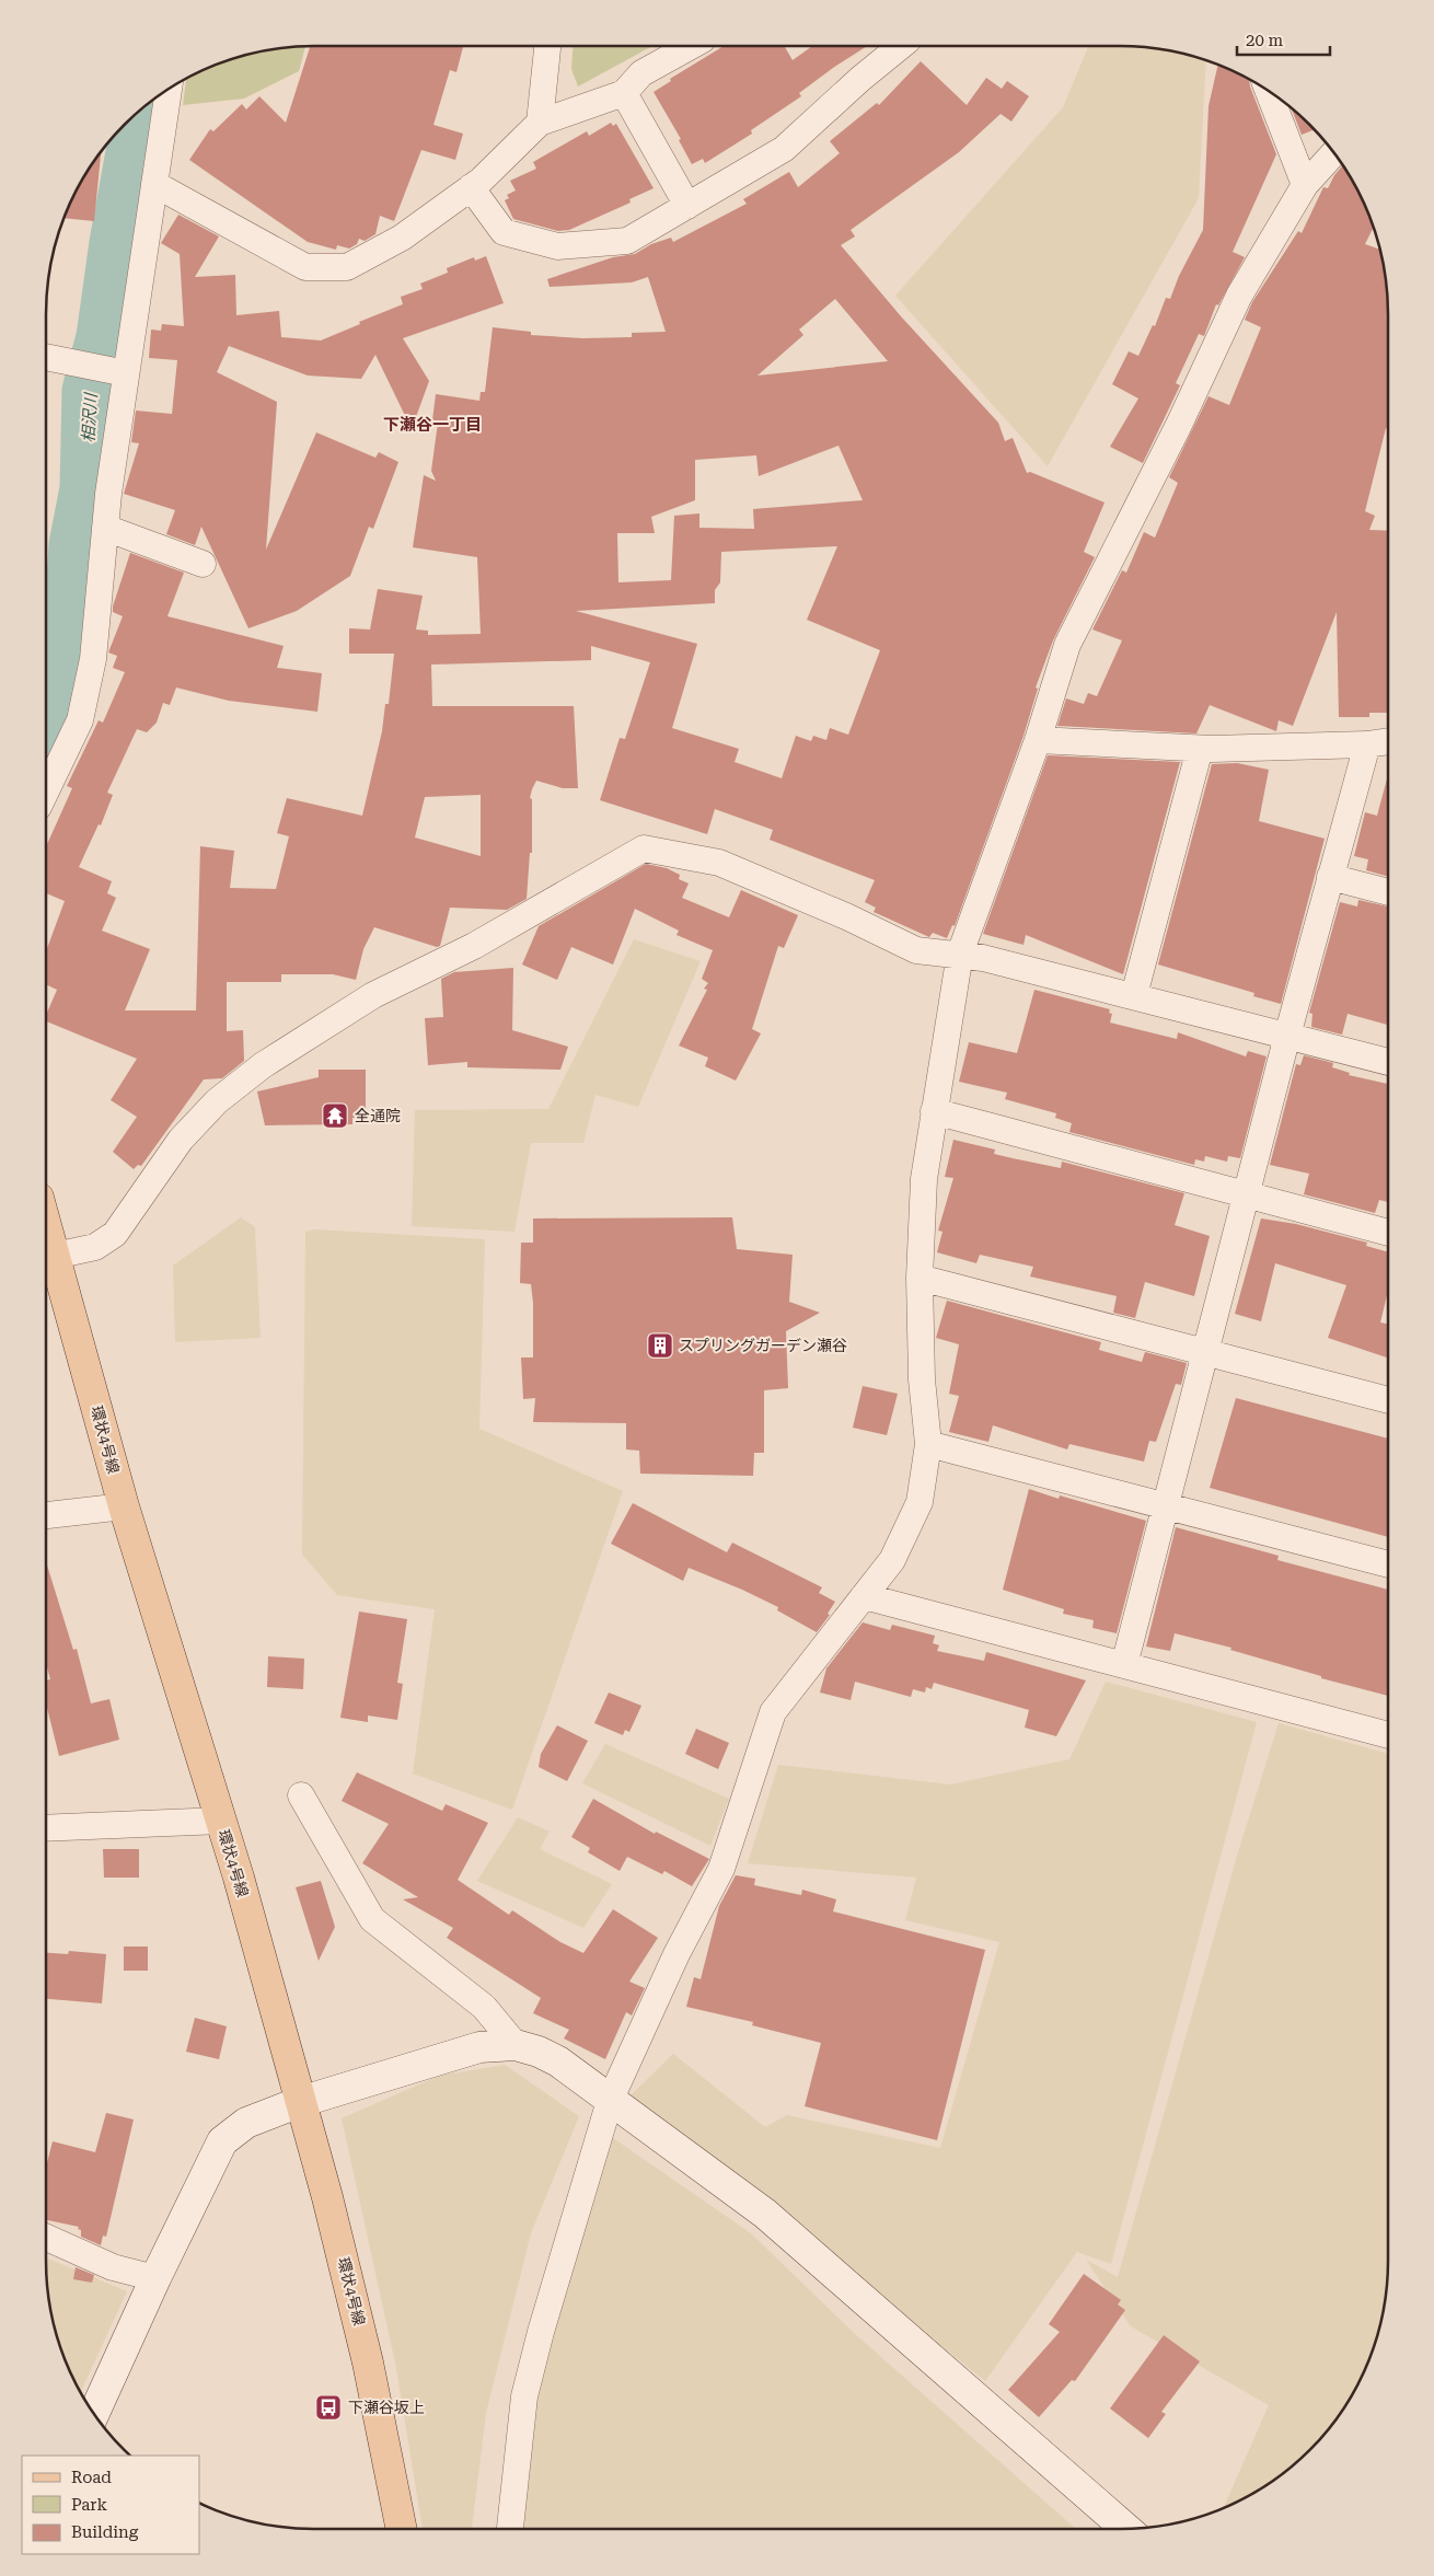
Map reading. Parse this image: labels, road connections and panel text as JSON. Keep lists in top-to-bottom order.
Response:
{
  "streets": {
    "main road": ["環状4号線"]
  },
  "districts": ["下瀬谷一丁目"],
  "water": ["相沢川"],
  "places": {
    "temple": ["全通院"],
    "building": ["スプリングガーデン瀬谷"],
    "bus stop": ["下瀬谷坂上"]
  },
  "legend": ["Road", "Park", "Building"],
  "scale_bar": "20 m"
}
